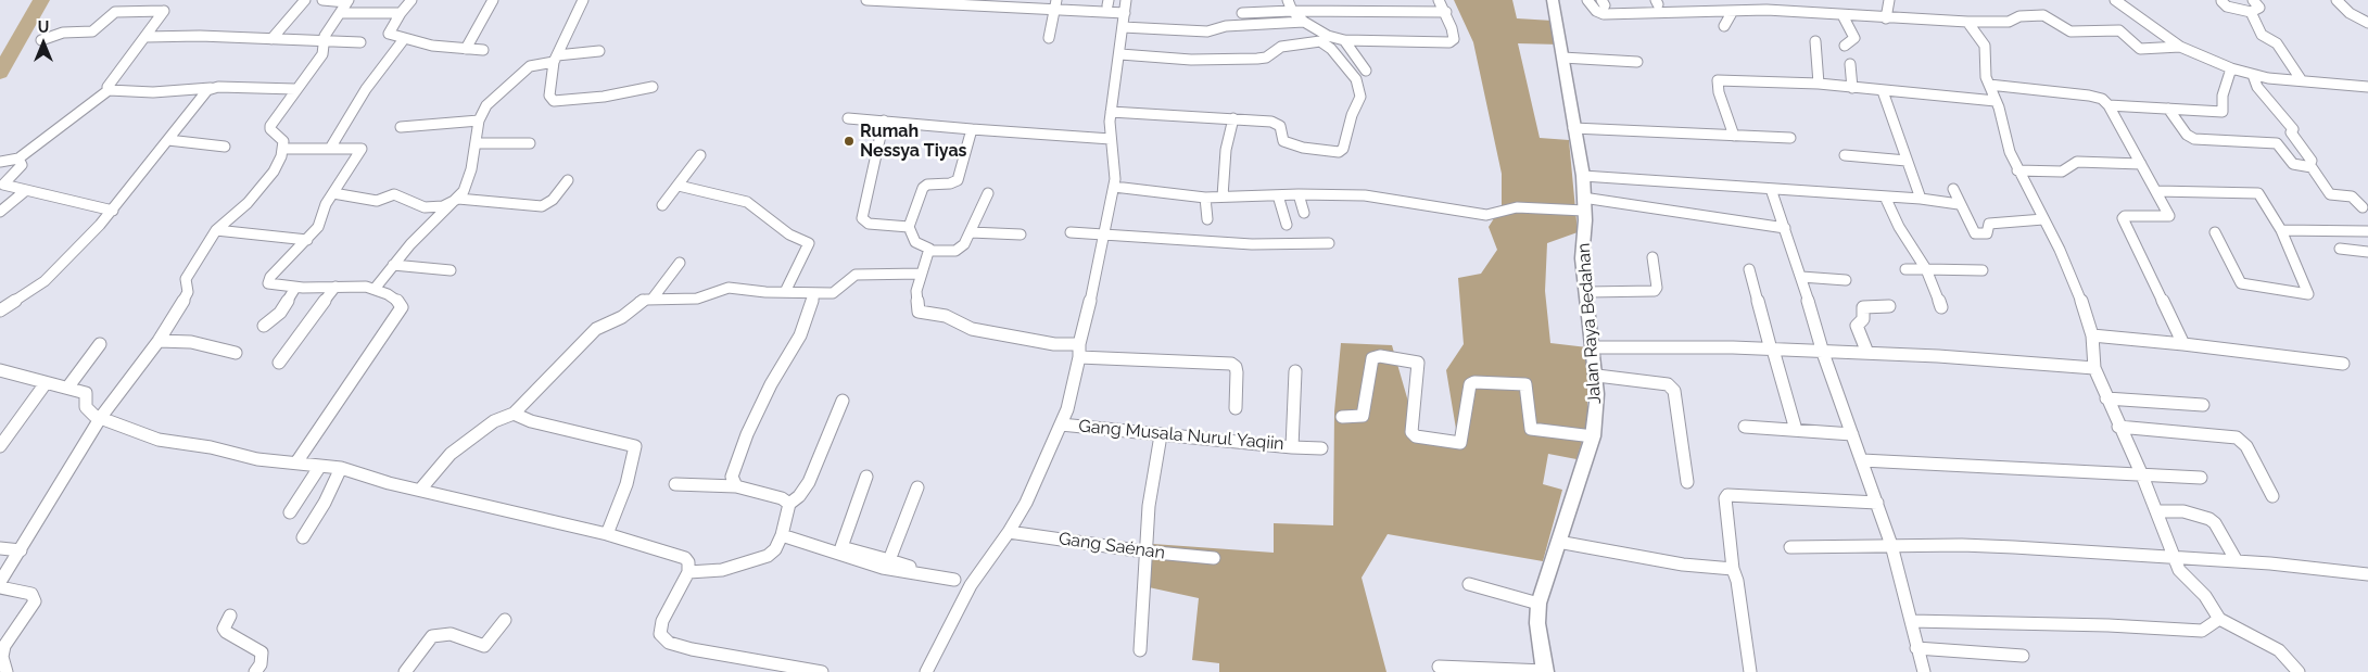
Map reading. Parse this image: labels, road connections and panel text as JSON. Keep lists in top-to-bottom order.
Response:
{
  "streets": {
    "street": ["Jalan Raya Bedahan", "Gang Musala Nurul Yaqiin", "Gang Saénan"]
  },
  "places": ["Rumah Nessya Tiyas"],
  "north": "top"
}
